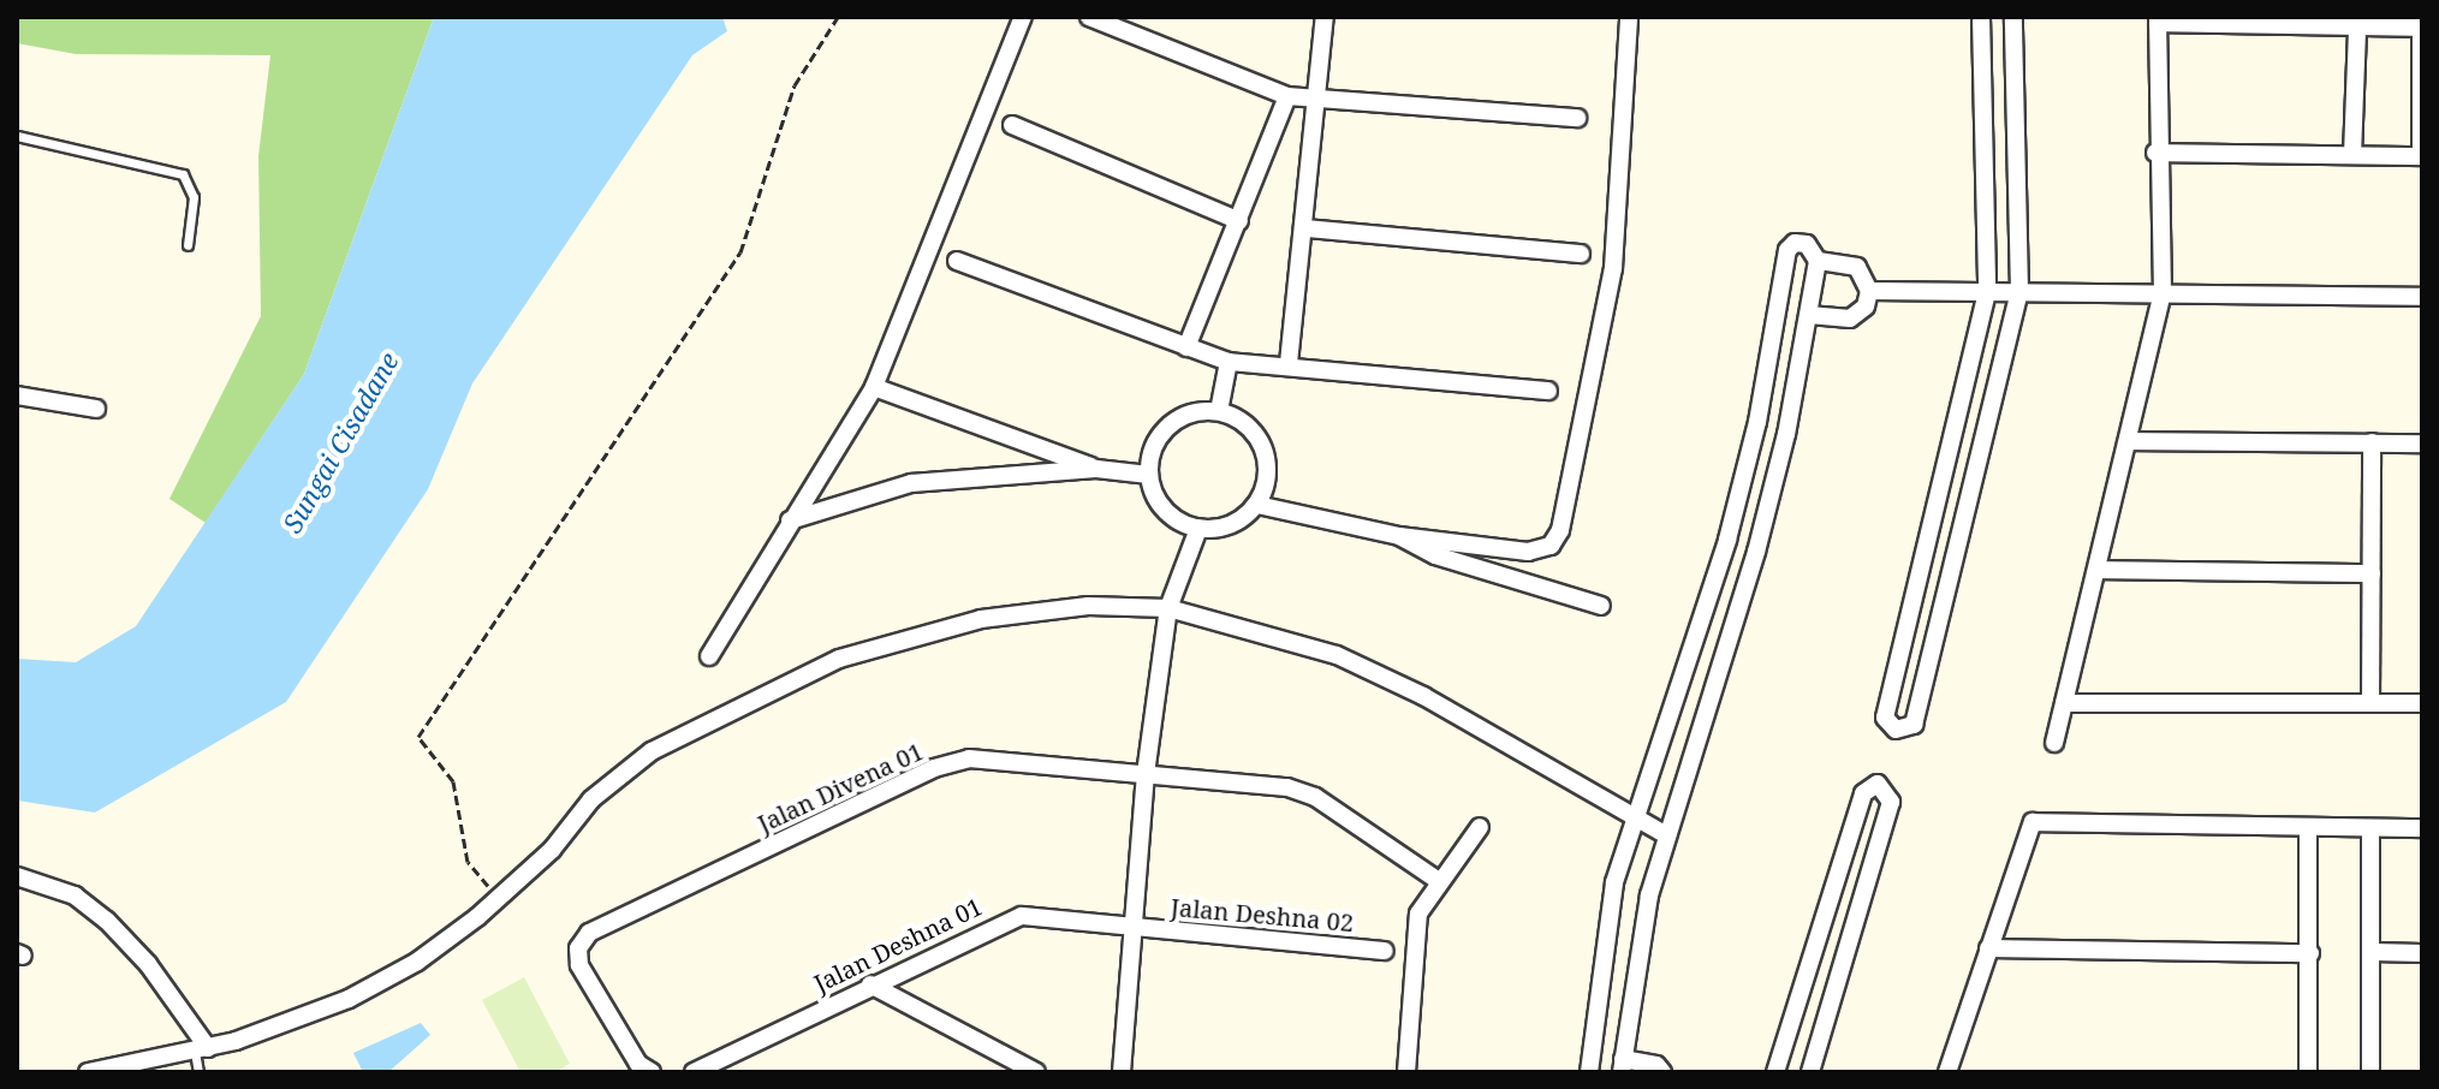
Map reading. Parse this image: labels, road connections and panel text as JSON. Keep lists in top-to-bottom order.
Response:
{
  "streets": {
    "street": ["Jalan Divena 01", "Jalan Deshna 02", "Jalan Deshna 01"]
  },
  "crossings": [
    ["Jalan Deshna 02", "Jalan Deshna 01"]
  ],
  "water": ["Sungai Cisadane"]
}
